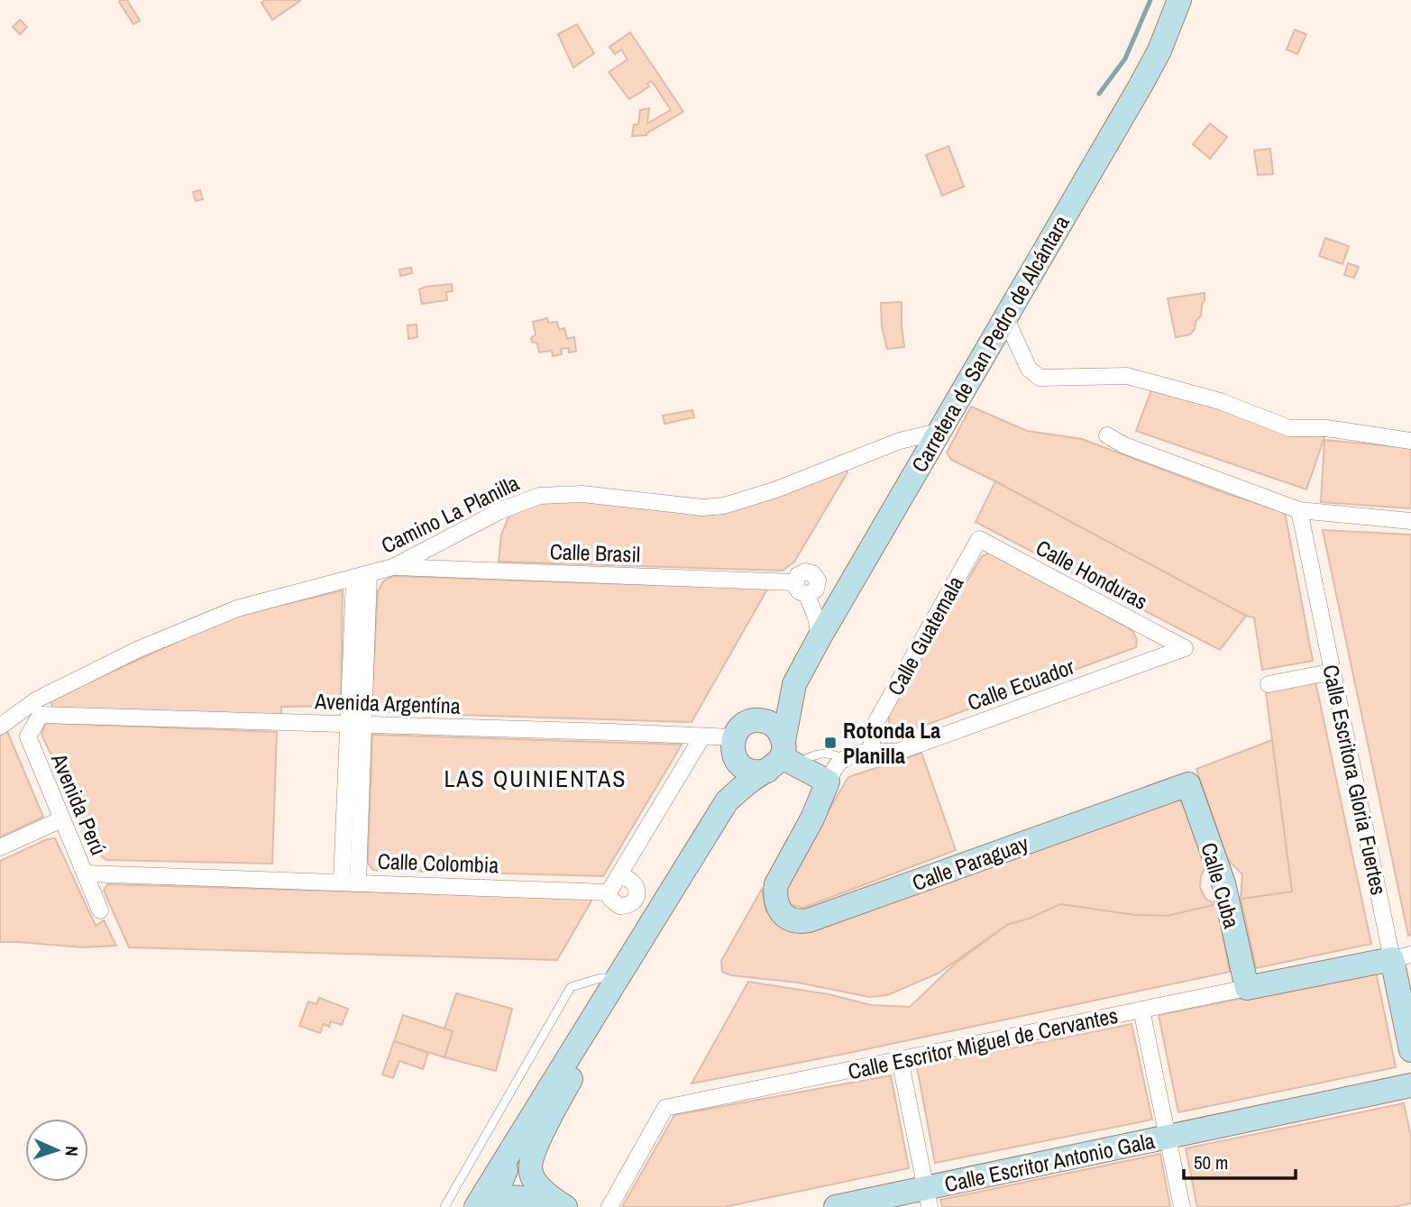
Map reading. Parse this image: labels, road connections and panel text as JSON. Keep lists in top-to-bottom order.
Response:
{
  "streets": {
    "main road": [
      "Carretera de San Pedro de Alcántara",
      "Calle Escritora Gloria Fuertes",
      "Calle Paraguay",
      "Calle Cuba",
      "Calle Escritor Miguel de Cervantes",
      "Calle Escritor Antonio Gala"
    ],
    "street": [
      "Camino La Planilla",
      "Calle Brasil",
      "Calle Honduras",
      "Calle Guatemala",
      "Calle Ecuador",
      "Avenida Argentína",
      "Avenida Perú",
      "Calle Colombia"
    ]
  },
  "crossings": [
    ["Carretera de San Pedro de Alcántara", "Camino La Planilla"],
    ["Carretera de San Pedro de Alcántara", "Calle Brasil"],
    ["Carretera de San Pedro de Alcántara", "Avenida Argentína"],
    ["Camino La Planilla", "Calle Brasil"],
    ["Camino La Planilla", "Avenida Argentína"],
    ["Camino La Planilla", "Avenida Perú"],
    ["Calle Honduras", "Calle Guatemala"],
    ["Calle Honduras", "Calle Ecuador"],
    ["Calle Guatemala", "Calle Ecuador"],
    ["Avenida Argentína", "Avenida Perú"],
    ["Calle Escritora Gloria Fuertes", "Calle Escritor Miguel de Cervantes"],
    ["Avenida Perú", "Calle Colombia"],
    ["Calle Paraguay", "Calle Cuba"],
    ["Calle Cuba", "Calle Escritor Miguel de Cervantes"]
  ],
  "districts": ["LAS QUINIENTAS"],
  "places": {
    "transit": ["Rotonda La Planilla"]
  },
  "scale_bar": "50 m",
  "north": "right"
}
